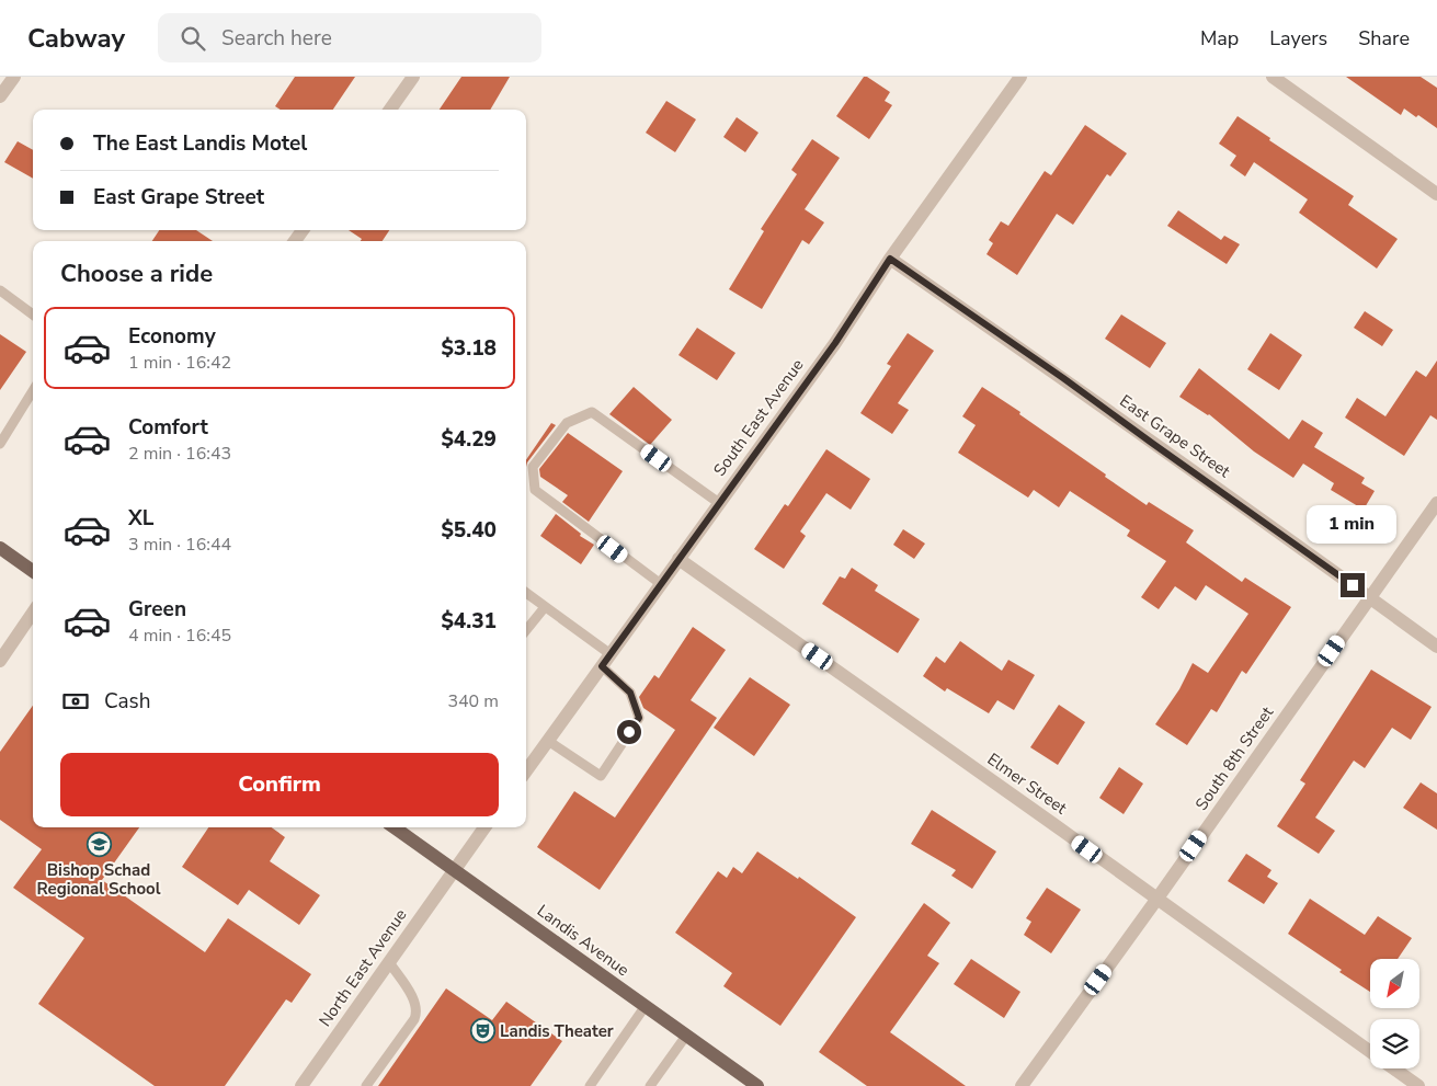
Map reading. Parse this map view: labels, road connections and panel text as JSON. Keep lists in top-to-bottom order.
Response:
{
  "streets": {
    "main road": ["Landis Avenue"],
    "street": [
      "South East Avenue",
      "East Grape Street",
      "South 8th Street",
      "Elmer Street",
      "North East Avenue"
    ]
  },
  "crossings": [
    ["South East Avenue", "East Grape Street"],
    ["South East Avenue", "Elmer Street"],
    ["East Grape Street", "South 8th Street"],
    ["South 8th Street", "Elmer Street"],
    ["Landis Avenue", "North East Avenue"]
  ],
  "places": {
    "school or university": ["Bishop Schad Regional School"],
    "theatre": ["Landis Theater"]
  },
  "north": "bottom left",
  "page": {
    "header": "Cabway",
    "search": "Search here",
    "nav": ["Map", "Layers", "Share"],
    "banner": ["The East Landis Motel", "East Grape Street"],
    "heading": "Choose a ride",
    "list": [
      {
        "name": "Economy",
        "note": "1 min · 16:42",
        "value": "$3.18"
      },
      {
        "name": "Comfort",
        "note": "2 min · 16:43",
        "value": "$4.29"
      },
      {
        "name": "XL",
        "note": "3 min · 16:44",
        "value": "$5.40"
      },
      {
        "name": "Green",
        "note": "4 min · 16:45",
        "value": "$4.31"
      }
    ],
    "bubble": "1 min",
    "pay": ["Cash", "340 m"],
    "buttons": "Confirm"
  }
}
